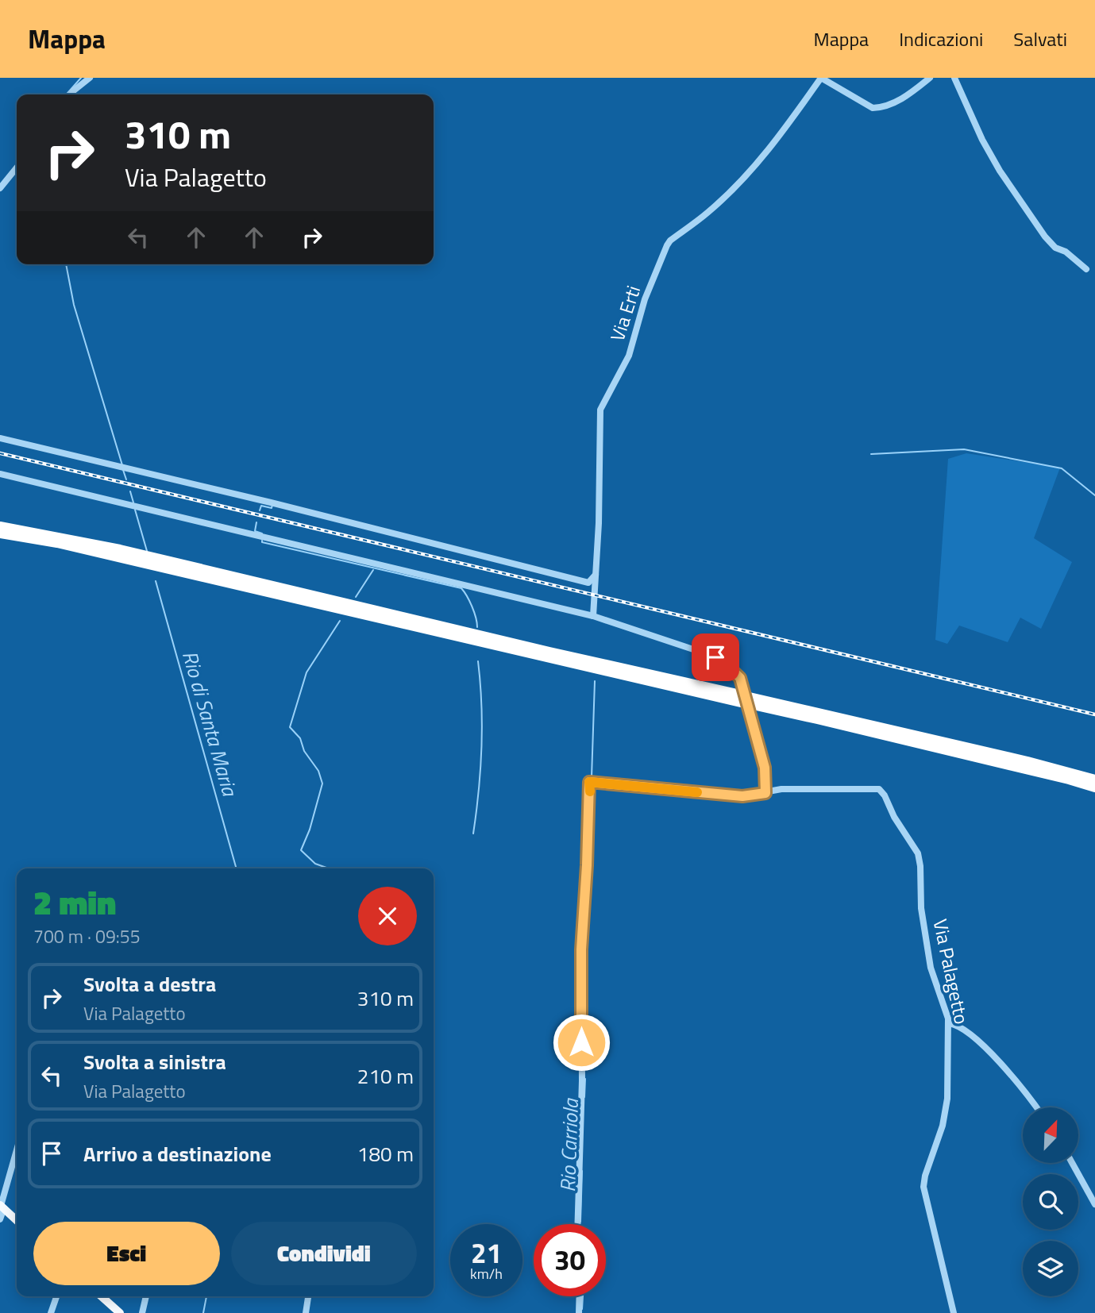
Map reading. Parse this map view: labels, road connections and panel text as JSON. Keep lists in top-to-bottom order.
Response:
{
  "streets": {
    "street": ["Via Erti", "Via Palagetto"]
  },
  "water": ["Rio di Santa Maria", "Rio Carriola"],
  "north": "top right",
  "page": {
    "header": "Mappa",
    "nav": ["Mappa", "Indicazioni", "Salvati"],
    "turn": ["310 m", "Via Palagetto"],
    "heading": ["2 min", "700 m · 09:55"],
    "list": [
      {
        "name": "Svolta a destra",
        "note": "Via Palagetto",
        "value": "310 m"
      },
      {
        "name": "Svolta a sinistra",
        "note": "Via Palagetto",
        "value": "210 m"
      },
      {
        "name": "Arrivo a destinazione",
        "value": "180 m"
      }
    ],
    "buttons": ["Esci", "Condividi"],
    "speed": "21 km/h",
    "limit": "30"
  }
}
